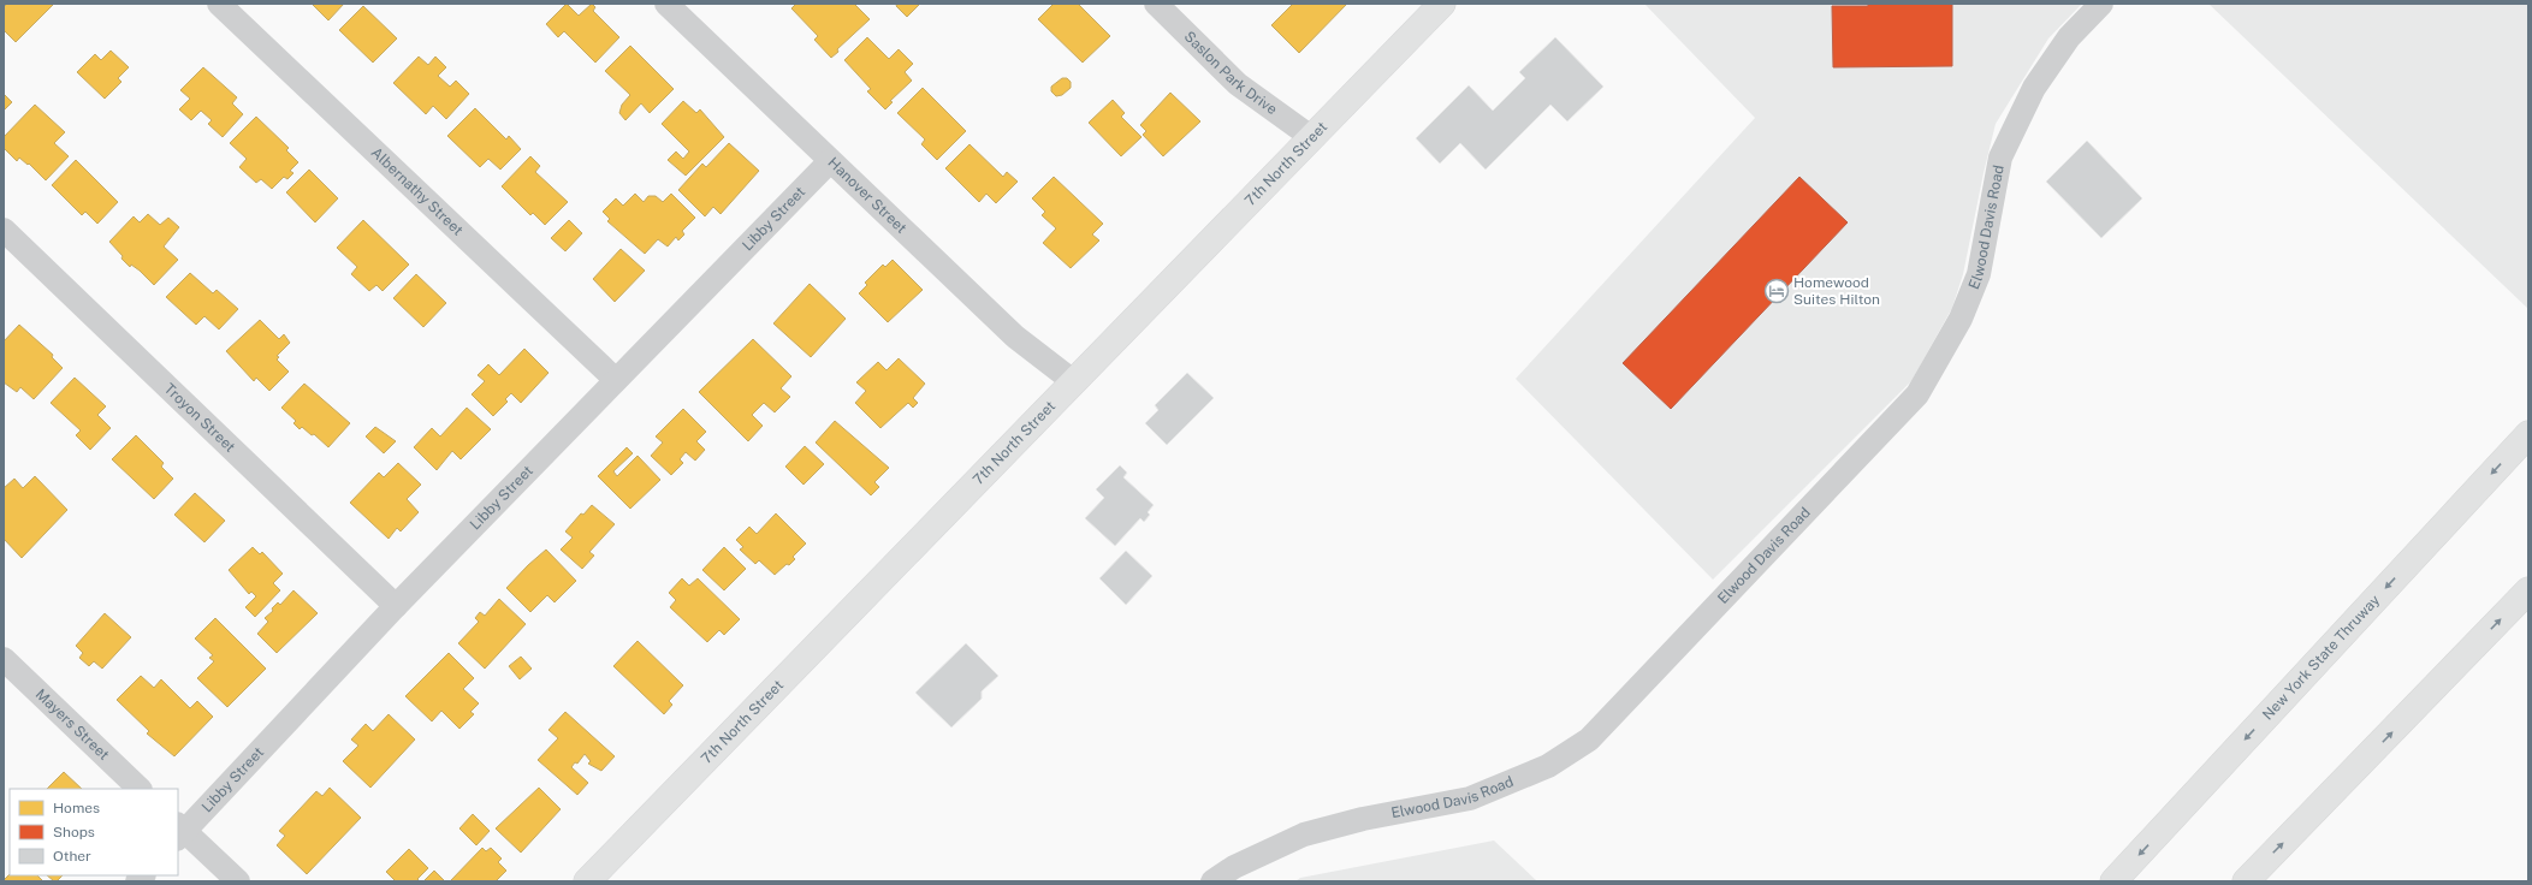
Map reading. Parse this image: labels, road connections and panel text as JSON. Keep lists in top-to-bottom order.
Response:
{
  "streets": {
    "main road": ["7th North Street", "New York State Thruway"],
    "street": [
      "Saslon Park Drive",
      "Albernathy Street",
      "Hanover Street",
      "Libby Street",
      "Elwood Davis Road",
      "Troyon Street",
      "Mayers Street"
    ]
  },
  "crossings": [
    ["Saslon Park Drive", "7th North Street"],
    ["7th North Street", "Hanover Street"],
    ["Albernathy Street", "Libby Street"],
    ["Hanover Street", "Libby Street"],
    ["Libby Street", "Troyon Street"]
  ],
  "places": {
    "hotel": ["Homewood Suites Hilton"]
  },
  "legend": ["Homes", "Shops", "Other"]
}
